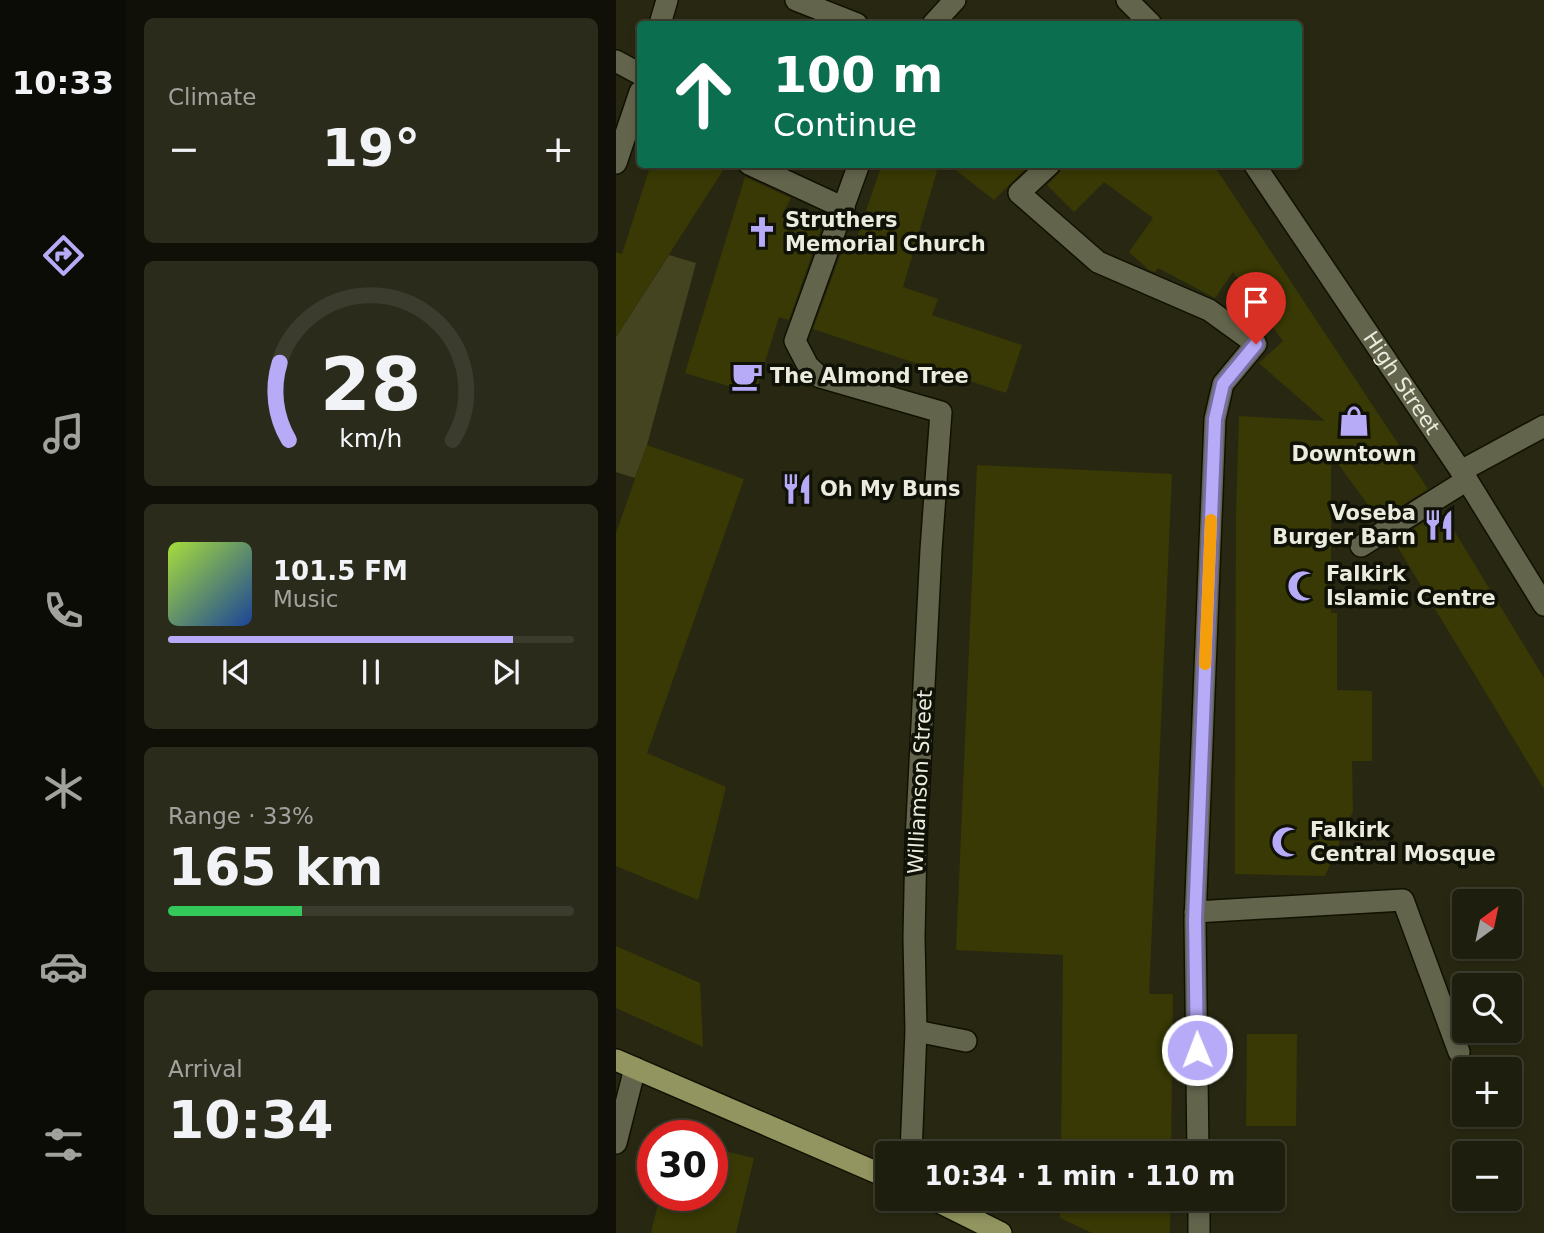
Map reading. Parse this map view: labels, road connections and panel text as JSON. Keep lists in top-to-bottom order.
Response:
{
  "streets": {
    "street": ["High Street", "Williamson Street"]
  },
  "places": {
    "church": ["Struthers Memorial Church"],
    "cafe": ["The Almond Tree"],
    "shop": ["Downtown"],
    "restaurant": ["Oh My Buns", "Voseba Burger Barn"],
    "mosque": ["Falkirk Islamic Centre", "Falkirk Central Mosque"]
  },
  "north": "top right",
  "page": {
    "tabs": "10:33",
    "tile": [
      "Climate",
      ["Range · 33%", "165 km"],
      ["Arrival", "10:34"]
    ],
    "turn": ["100 m", "Continue"],
    "heat": ["−", "19°", "+"],
    "song": ["101.5 FM", "Music"],
    "map_buttons": ["+", "−"],
    "limit": "30",
    "trip": "10:34 · 1 min · 110 m",
    "gauge": ["28", "km/h"]
  }
}
